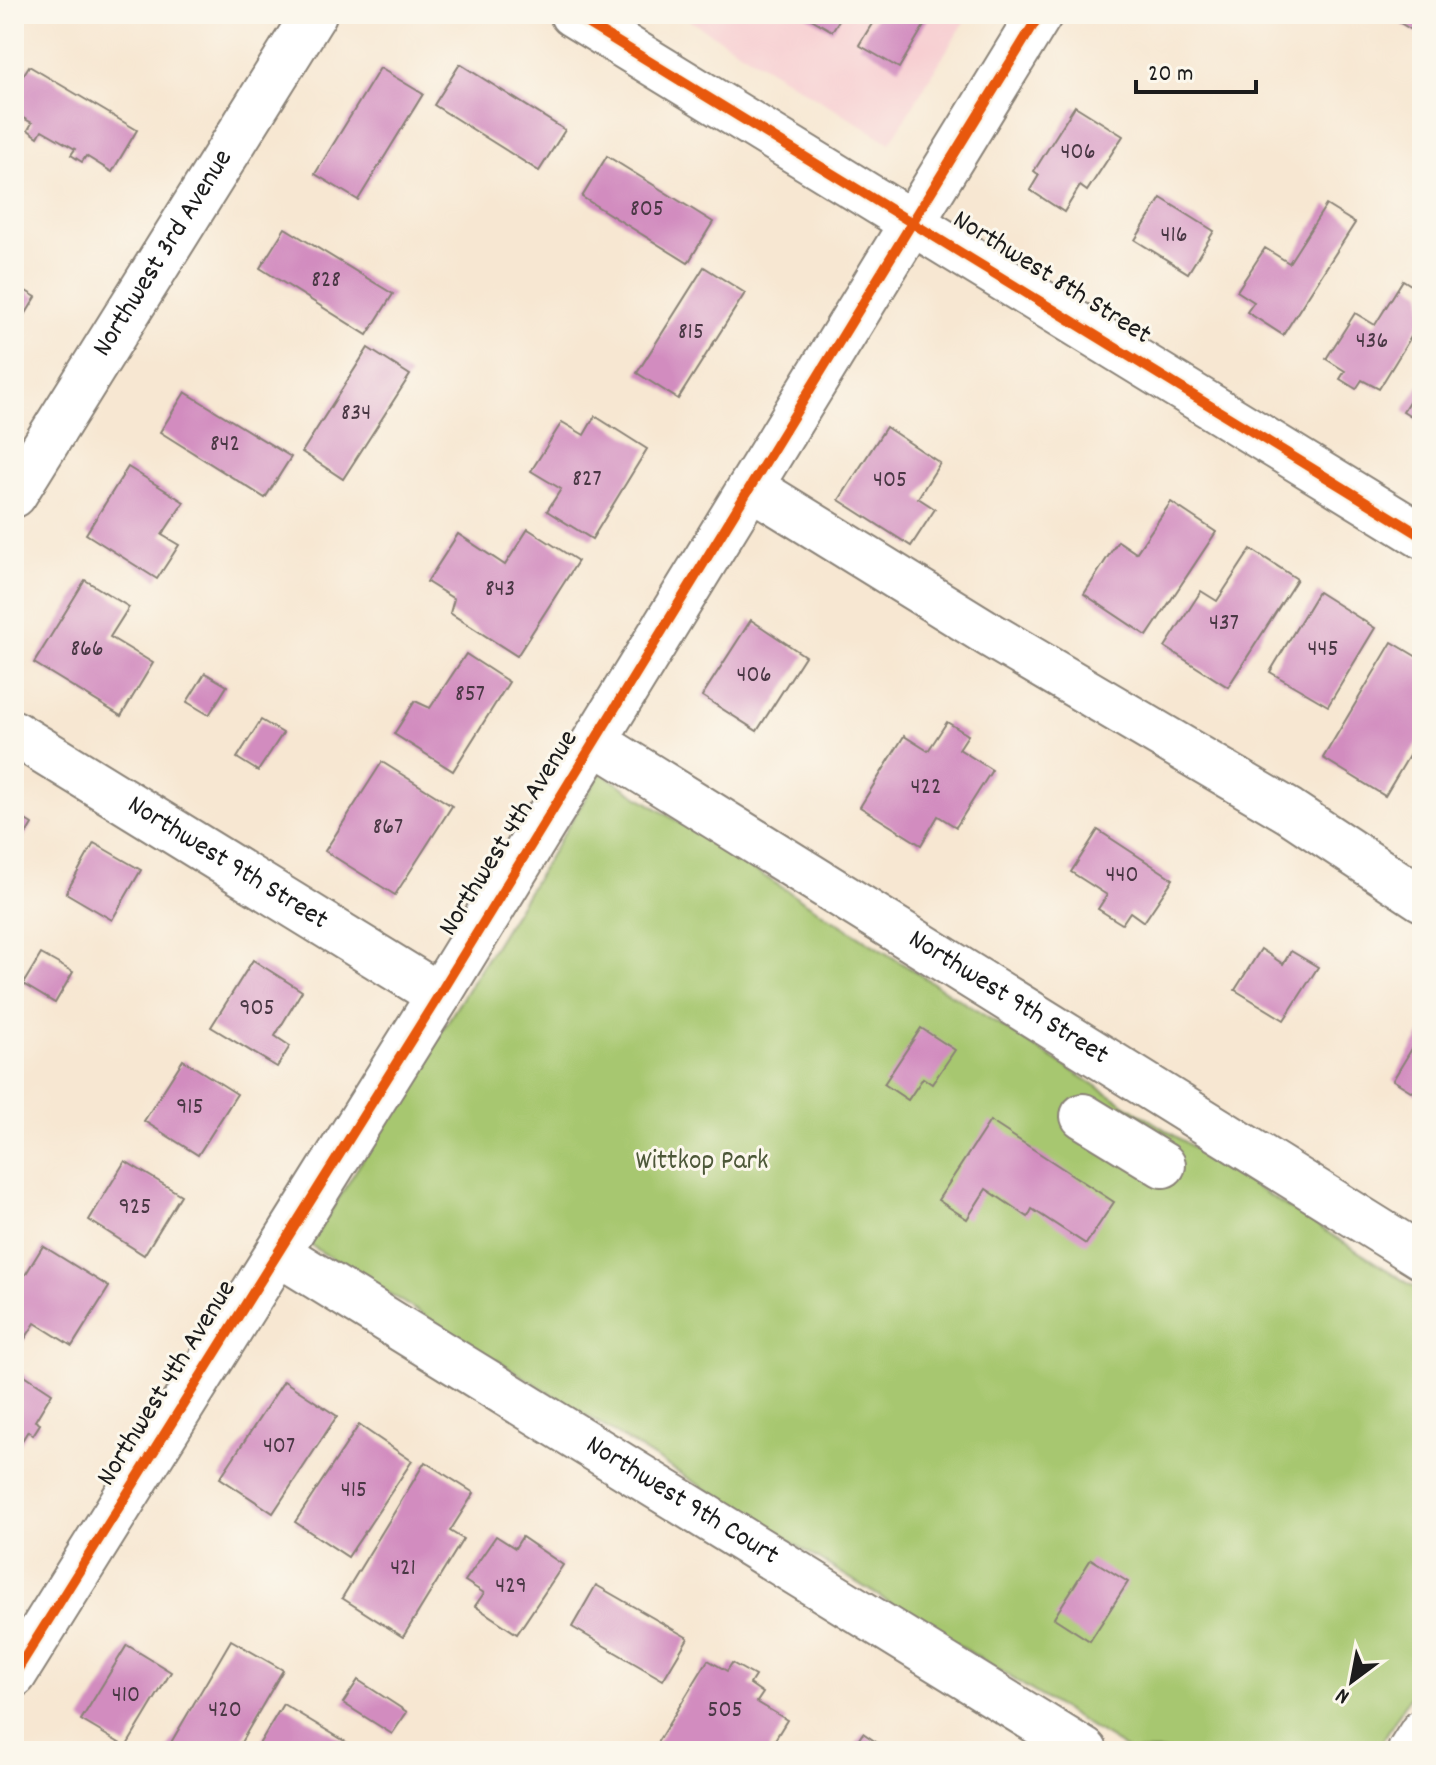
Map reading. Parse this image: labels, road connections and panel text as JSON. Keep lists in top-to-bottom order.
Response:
{
  "streets": {
    "street": [
      "Northwest 3rd Avenue",
      "Northwest 8th Street",
      "Northwest 4th Avenue",
      "Northwest 9th Street",
      "Northwest 9th Court"
    ]
  },
  "crossings": [
    ["Northwest 8th Street", "Northwest 4th Avenue"],
    ["Northwest 4th Avenue", "Northwest 9th Street"],
    ["Northwest 4th Avenue", "Northwest 9th Court"]
  ],
  "parks": ["Wittkop Park"],
  "house_numbers": [
    "406",
    "805",
    "416",
    "828",
    "815",
    "436",
    "834",
    "842",
    "827",
    "405",
    "843",
    "437",
    "866",
    "445",
    "406",
    "857",
    "422",
    "867",
    "440",
    "905",
    "915",
    "925",
    "407",
    "415",
    "421",
    "429",
    "410",
    "420",
    "505"
  ],
  "scale_bar": "20 m",
  "north": "bottom left"
}
